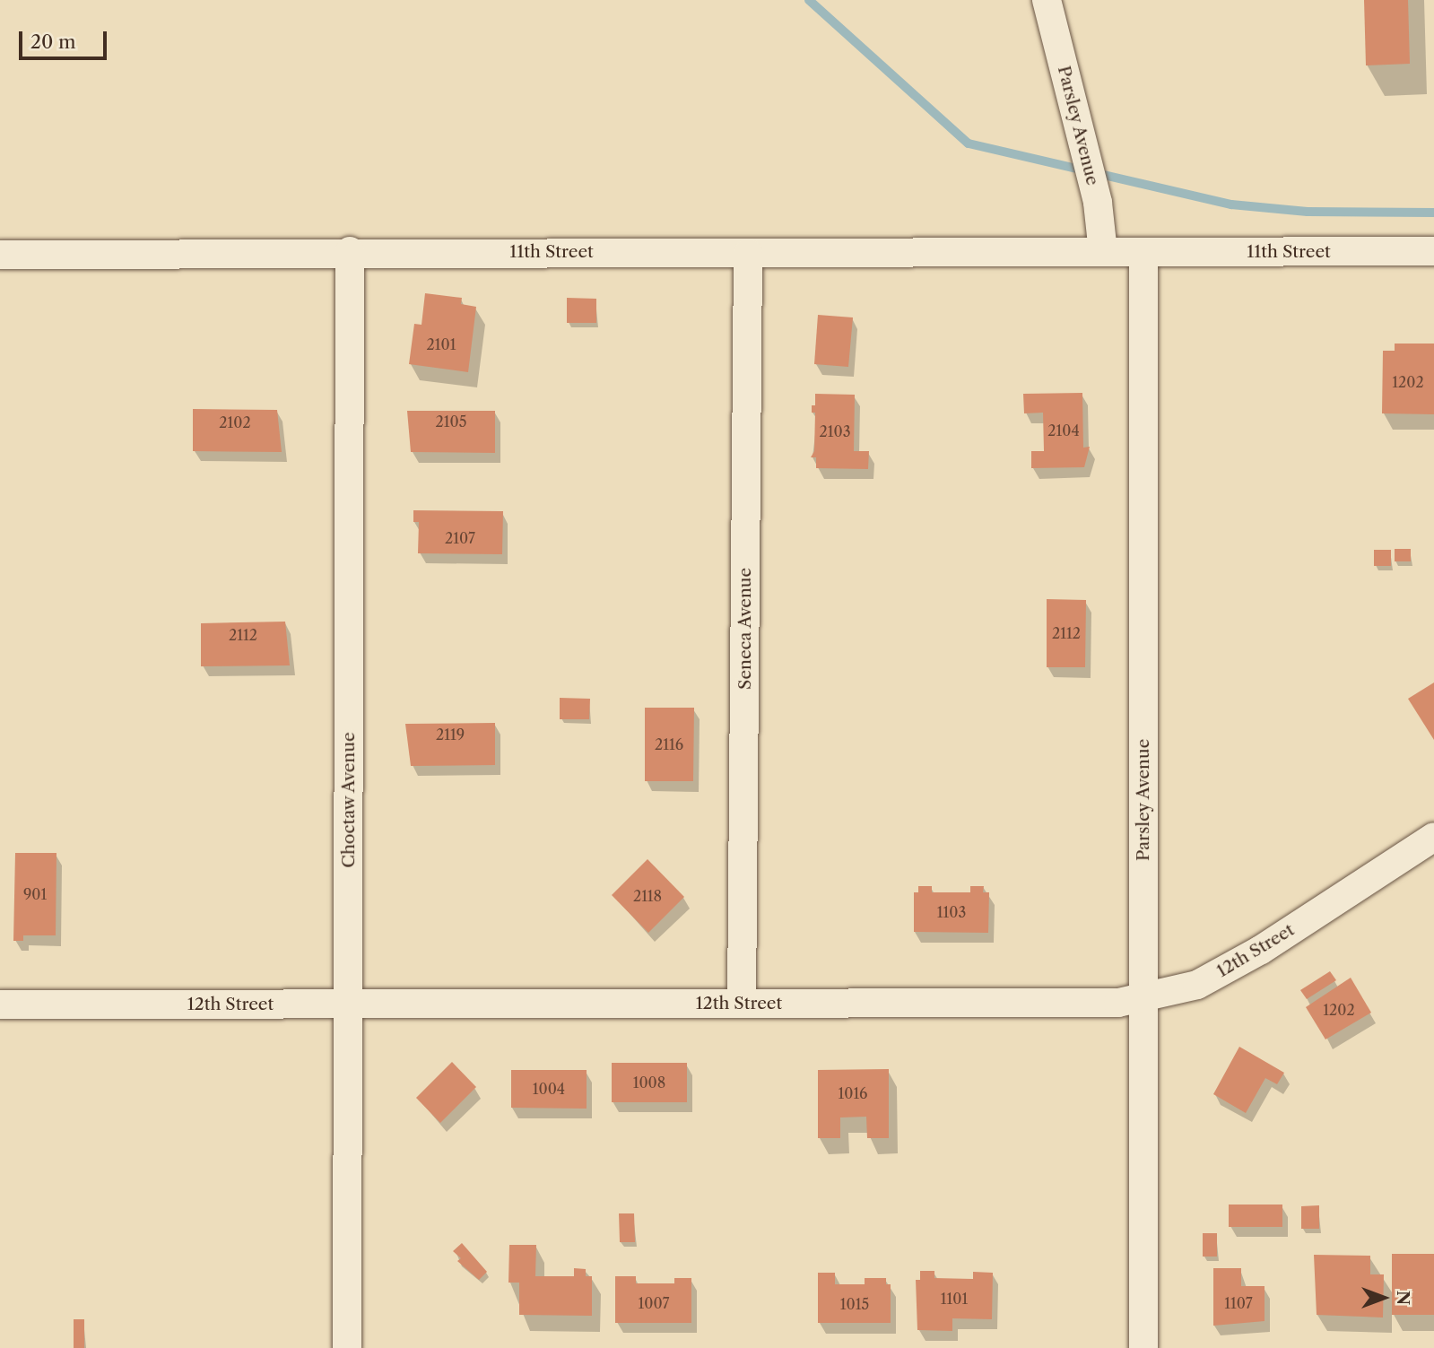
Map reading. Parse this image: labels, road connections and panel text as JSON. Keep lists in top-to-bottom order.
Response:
{
  "streets": {
    "street": [
      "Parsley Avenue",
      "11th Street",
      "Seneca Avenue",
      "Choctaw Avenue",
      "12th Street"
    ]
  },
  "crossings": [
    ["Parsley Avenue", "11th Street"],
    ["Parsley Avenue", "12th Street"],
    ["11th Street", "Seneca Avenue"],
    ["11th Street", "Choctaw Avenue"],
    ["Seneca Avenue", "12th Street"],
    ["Choctaw Avenue", "12th Street"]
  ],
  "house_numbers": [
    "2101",
    "1202",
    "2105",
    "2102",
    "2104",
    "2103",
    "2107",
    "2112",
    "2112",
    "2119",
    "2116",
    "901",
    "2118",
    "1103",
    "1202",
    "1008",
    "1004",
    "1016",
    "1101",
    "1007",
    "1107",
    "1015"
  ],
  "scale_bar": "20 m",
  "north": "right"
}
